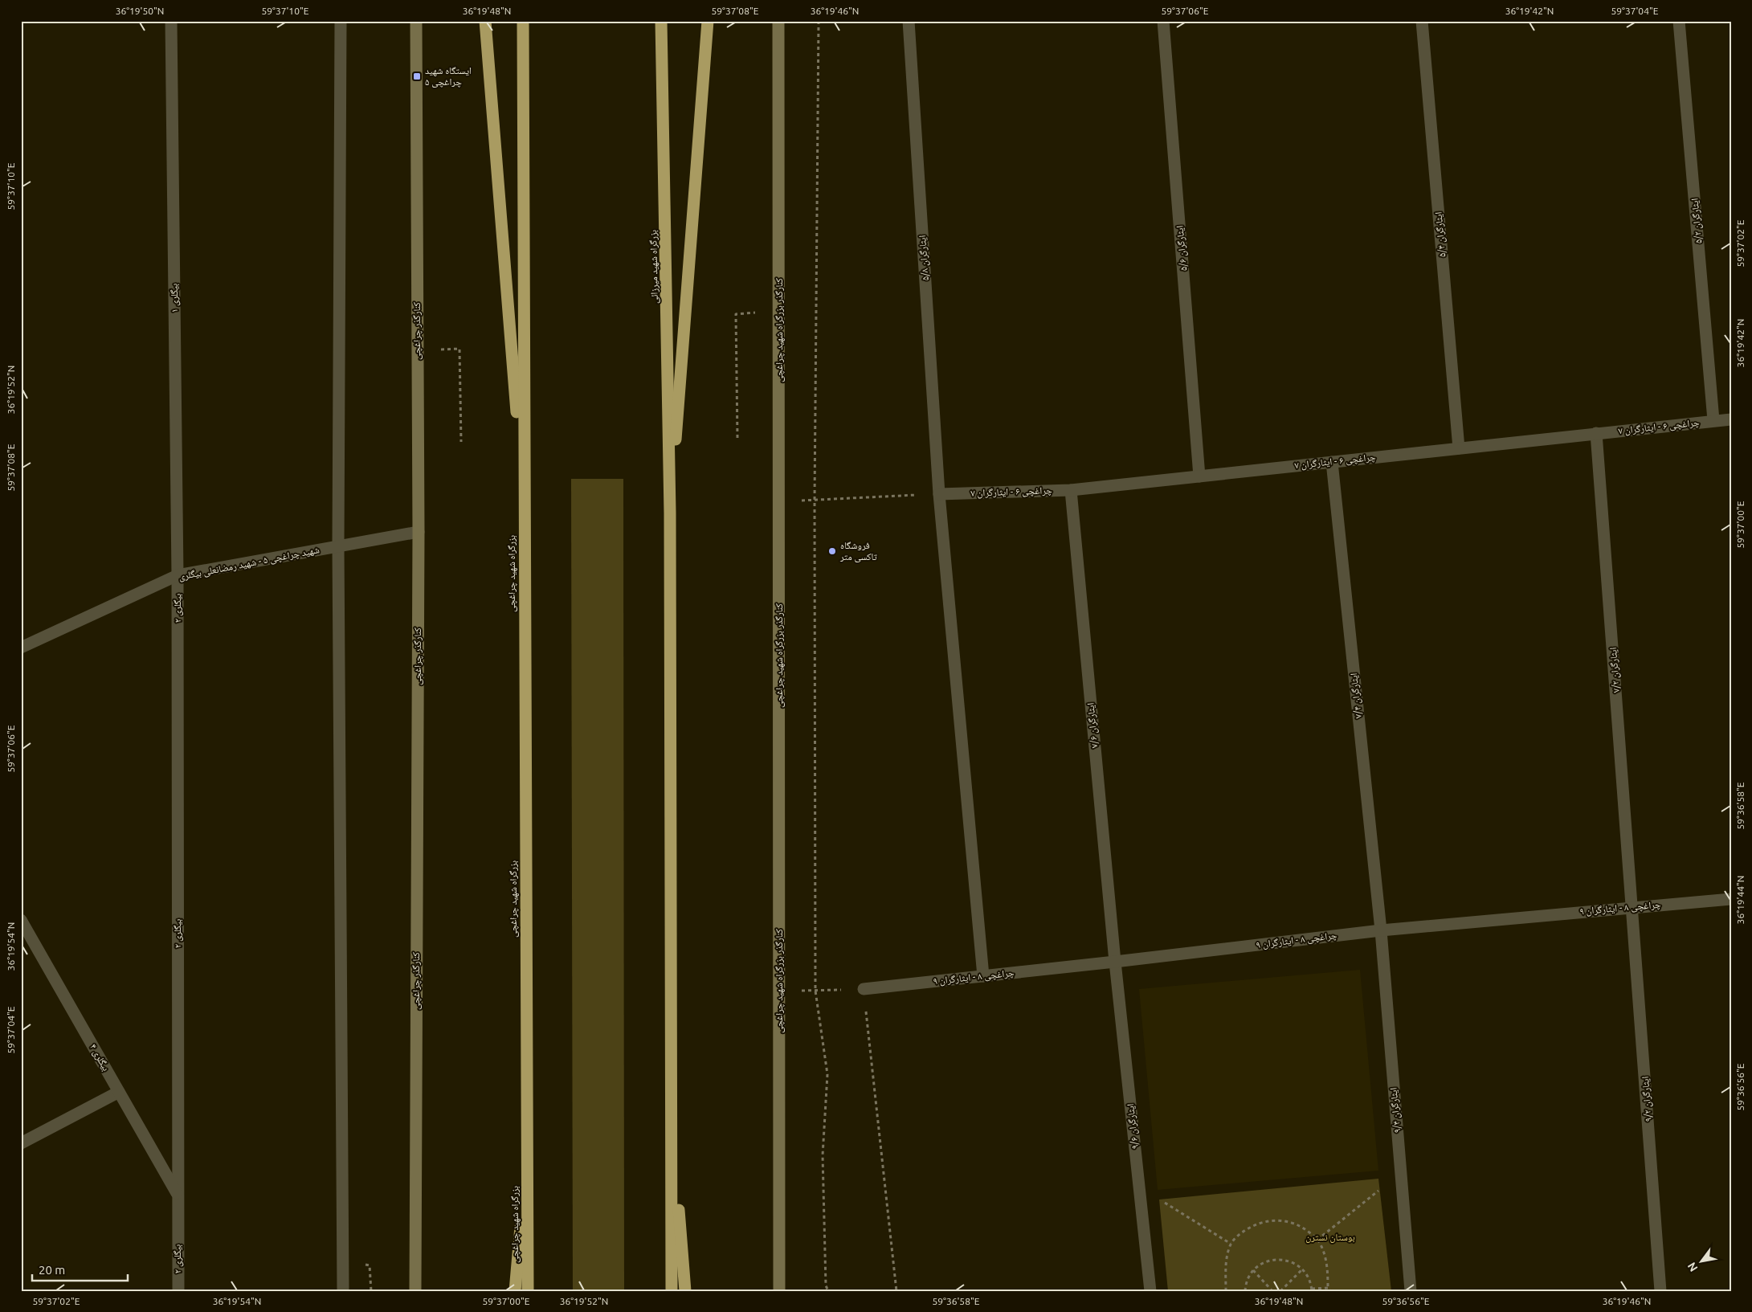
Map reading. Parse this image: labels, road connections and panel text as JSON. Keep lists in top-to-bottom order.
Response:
{
  "streets": {
    "highway": ["بزرگراه شهید میرزائی", "بزرگراه شهید چراغچی"],
    "main road": ["کنارگذر بزرگراه شهید چراغچی", "کنارگذر چراغچی"],
    "street": [
      "ایثارگران ۵/۲",
      "ایثارگران ۵/۴",
      "ایثارگران ۵/۶",
      "ایثارگران ۵/۸",
      "بیگلری ۱",
      "چراغچی ۶ - ایثارگران ۷",
      "شهید چراغچی ۵ - شهید رمضانعلی بیگلری",
      "بیگلری ۲",
      "ایثارگران ۷/۲",
      "ایثارگران ۷/۴",
      "ایثارگران ۷/۶",
      "چراغچی ۸ - ایثارگران ۹",
      "بیگلری ۴",
      "ایثارگران ۹/۲",
      "ایثارگران ۹/۴",
      "ایثارگران ۹/۶"
    ]
  },
  "crossings": [
    ["ایثارگران ۵/۲", "چراغچی ۶ - ایثارگران ۷"],
    ["ایثارگران ۵/۴", "چراغچی ۶ - ایثارگران ۷"],
    ["ایثارگران ۵/۶", "چراغچی ۶ - ایثارگران ۷"],
    ["ایثارگران ۵/۸", "چراغچی ۶ - ایثارگران ۷"],
    ["ایثارگران ۵/۸", "چراغچی ۸ - ایثارگران ۹"],
    ["بیگلری ۱", "شهید چراغچی ۵ - شهید رمضانعلی بیگلری"],
    ["بیگلری ۱", "بیگلری ۲"],
    ["کنارگذر چراغچی", "شهید چراغچی ۵ - شهید رمضانعلی بیگلری"],
    ["چراغچی ۶ - ایثارگران ۷", "ایثارگران ۷/۲"],
    ["چراغچی ۶ - ایثارگران ۷", "ایثارگران ۷/۴"],
    ["چراغچی ۶ - ایثارگران ۷", "ایثارگران ۷/۶"],
    ["شهید چراغچی ۵ - شهید رمضانعلی بیگلری", "بیگلری ۲"],
    ["بیگلری ۲", "بیگلری ۴"],
    ["ایثارگران ۷/۲", "چراغچی ۸ - ایثارگران ۹"],
    ["ایثارگران ۷/۲", "ایثارگران ۹/۲"],
    ["ایثارگران ۷/۴", "چراغچی ۸ - ایثارگران ۹"],
    ["ایثارگران ۷/۴", "ایثارگران ۹/۴"],
    ["ایثارگران ۷/۶", "چراغچی ۸ - ایثارگران ۹"],
    ["ایثارگران ۷/۶", "ایثارگران ۹/۶"],
    ["چراغچی ۸ - ایثارگران ۹", "ایثارگران ۹/۲"],
    ["چراغچی ۸ - ایثارگران ۹", "ایثارگران ۹/۴"],
    ["چراغچی ۸ - ایثارگران ۹", "ایثارگران ۹/۶"]
  ],
  "parks": ["بوستان نسترن"],
  "places": {
    "transit": ["ایستگاه شهید چراغچی ۵"],
    "other": ["فروشگاه تاکسی متر"]
  },
  "scale_bar": "20 m",
  "north": "bottom left",
  "coordinates": [
    "36°19'50\"N",
    "59°37'10\"E",
    "36°19'48\"N",
    "59°37'08\"E",
    "36°19'46\"N",
    "59°37'06\"E",
    "36°19'42\"N",
    "59°37'04\"E",
    "59°37'02\"E",
    "36°19'52\"N",
    "59°37'00\"E",
    "59°36'58\"E",
    "36°19'44\"N",
    "36°19'54\"N",
    "59°36'56\"E"
  ]
}
